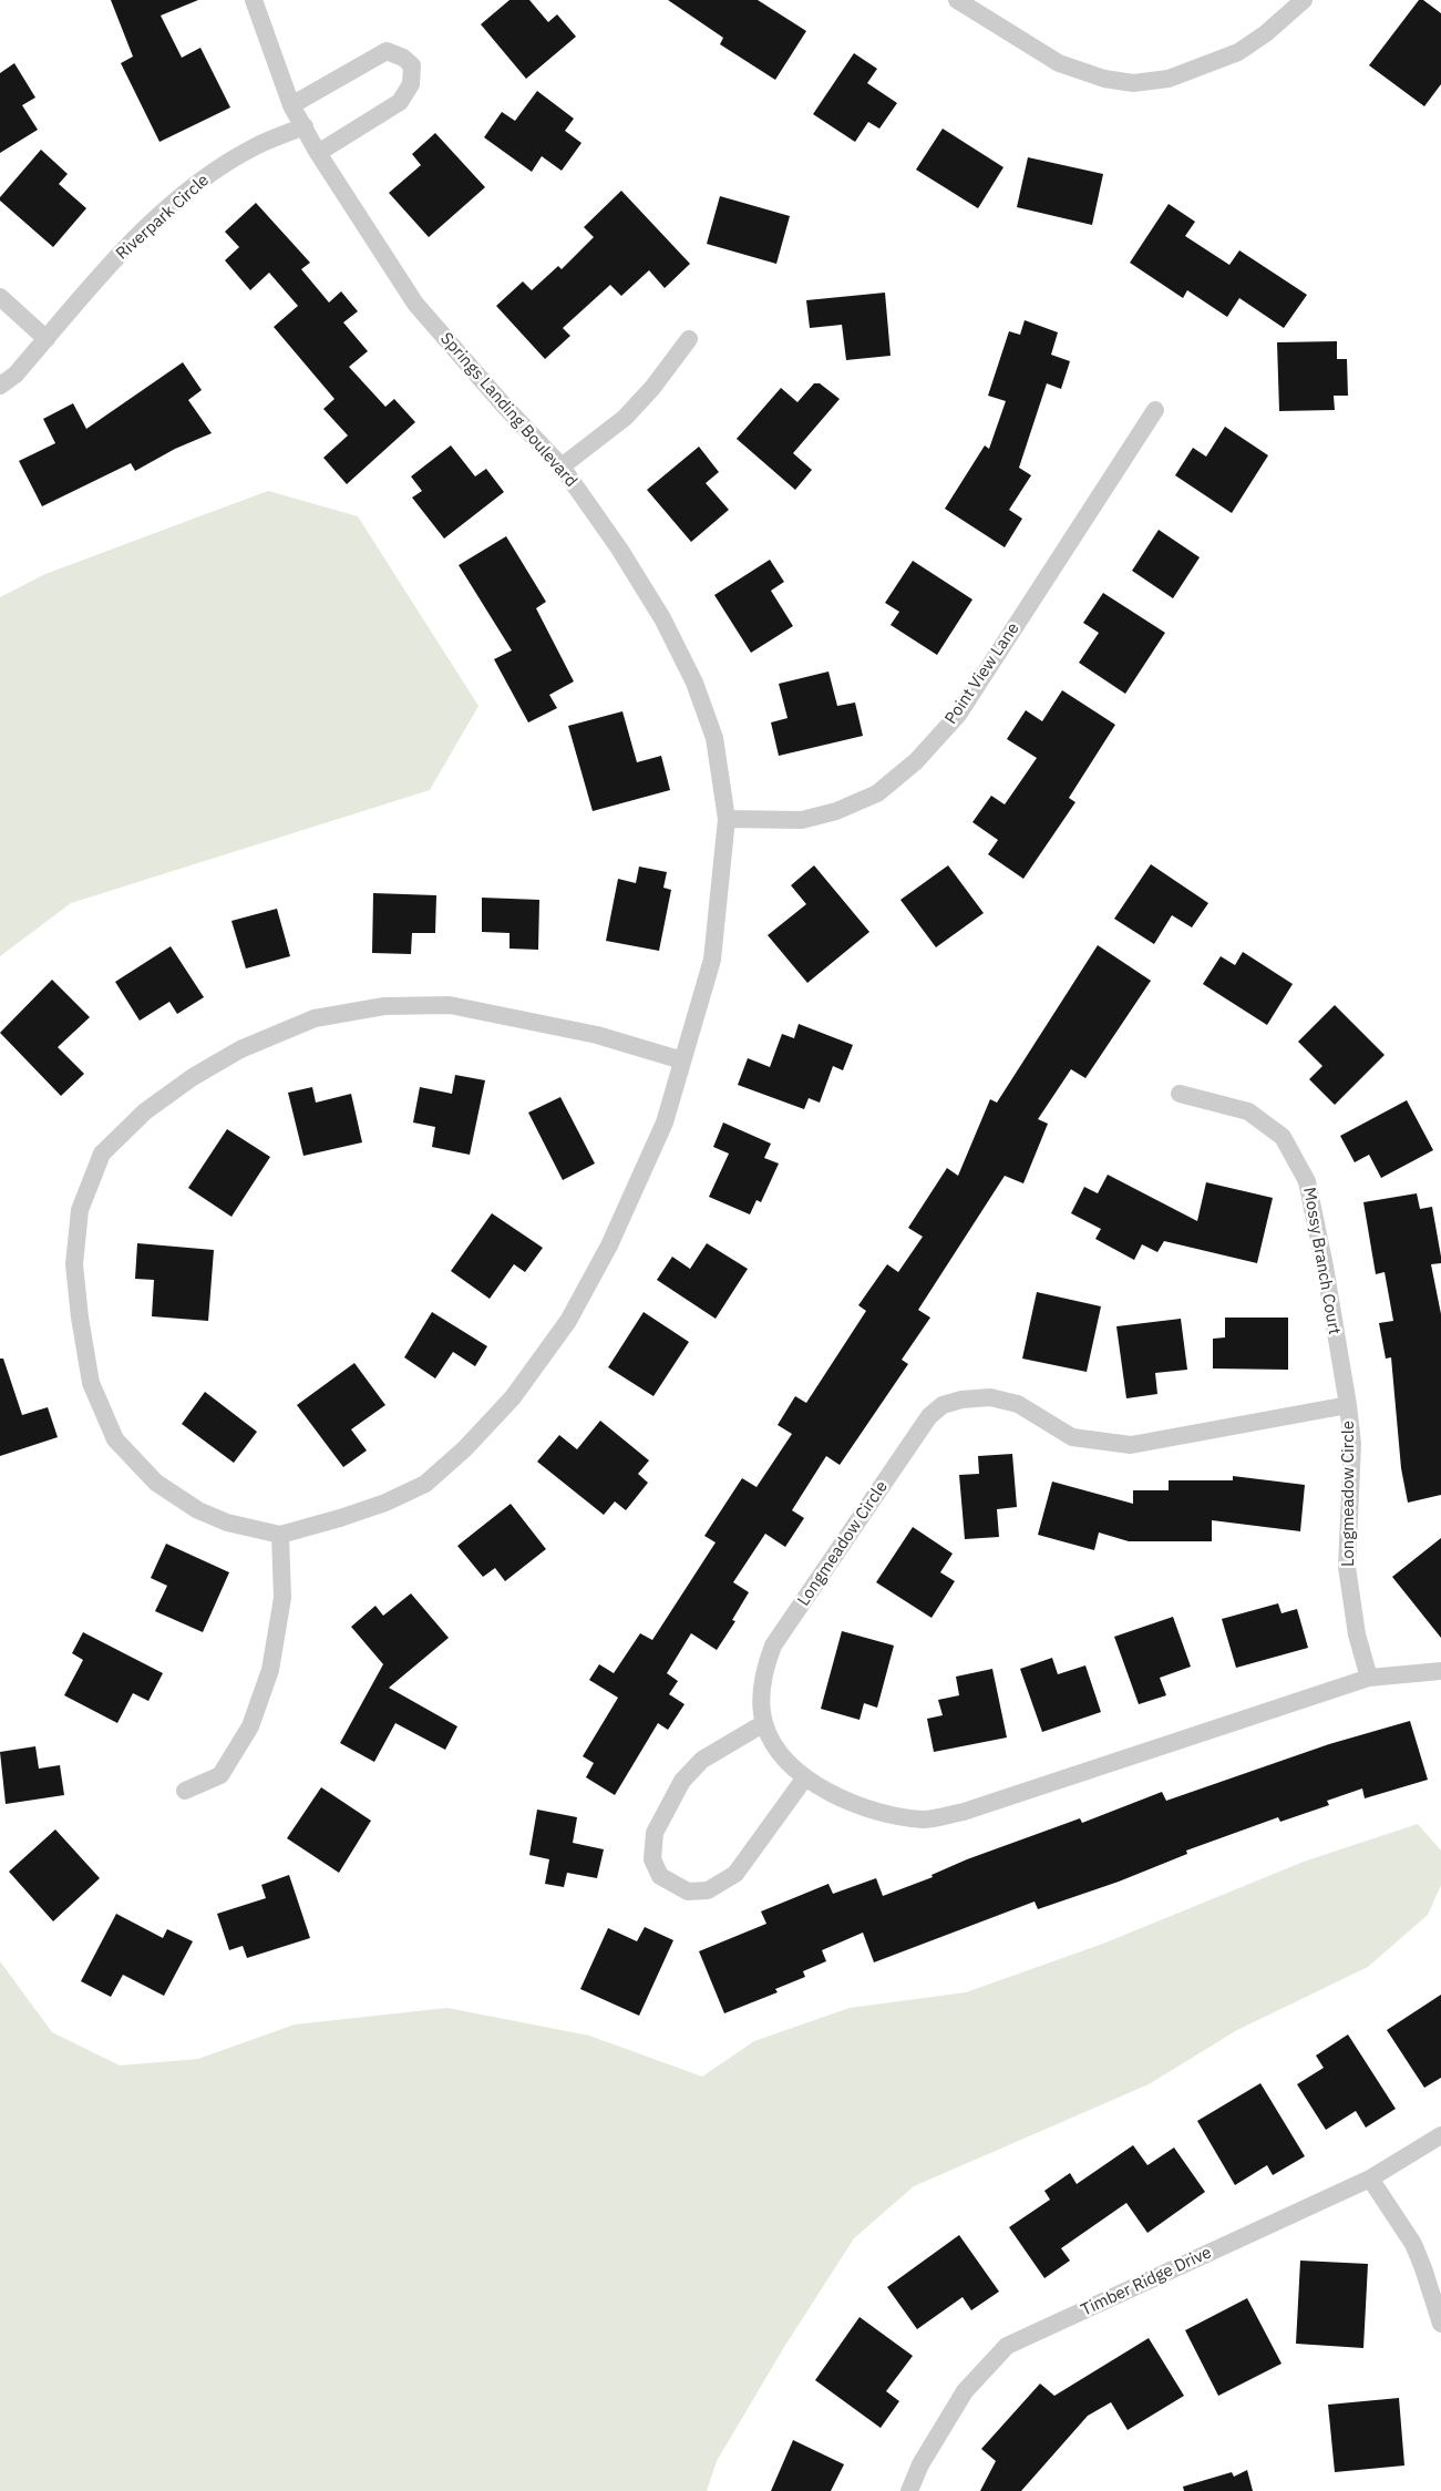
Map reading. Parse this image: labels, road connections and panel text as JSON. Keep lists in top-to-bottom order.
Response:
{
  "streets": {
    "street": [
      "Riverpark Circle",
      "Springs Landing Boulevard",
      "Point View Lane",
      "Mossy Branch Court",
      "Longmeadow Circle",
      "Timber Ridge Drive"
    ]
  },
  "crossings": [
    ["Riverpark Circle", "Springs Landing Boulevard"],
    ["Springs Landing Boulevard", "Point View Lane"],
    ["Mossy Branch Court", "Longmeadow Circle"]
  ]
}
